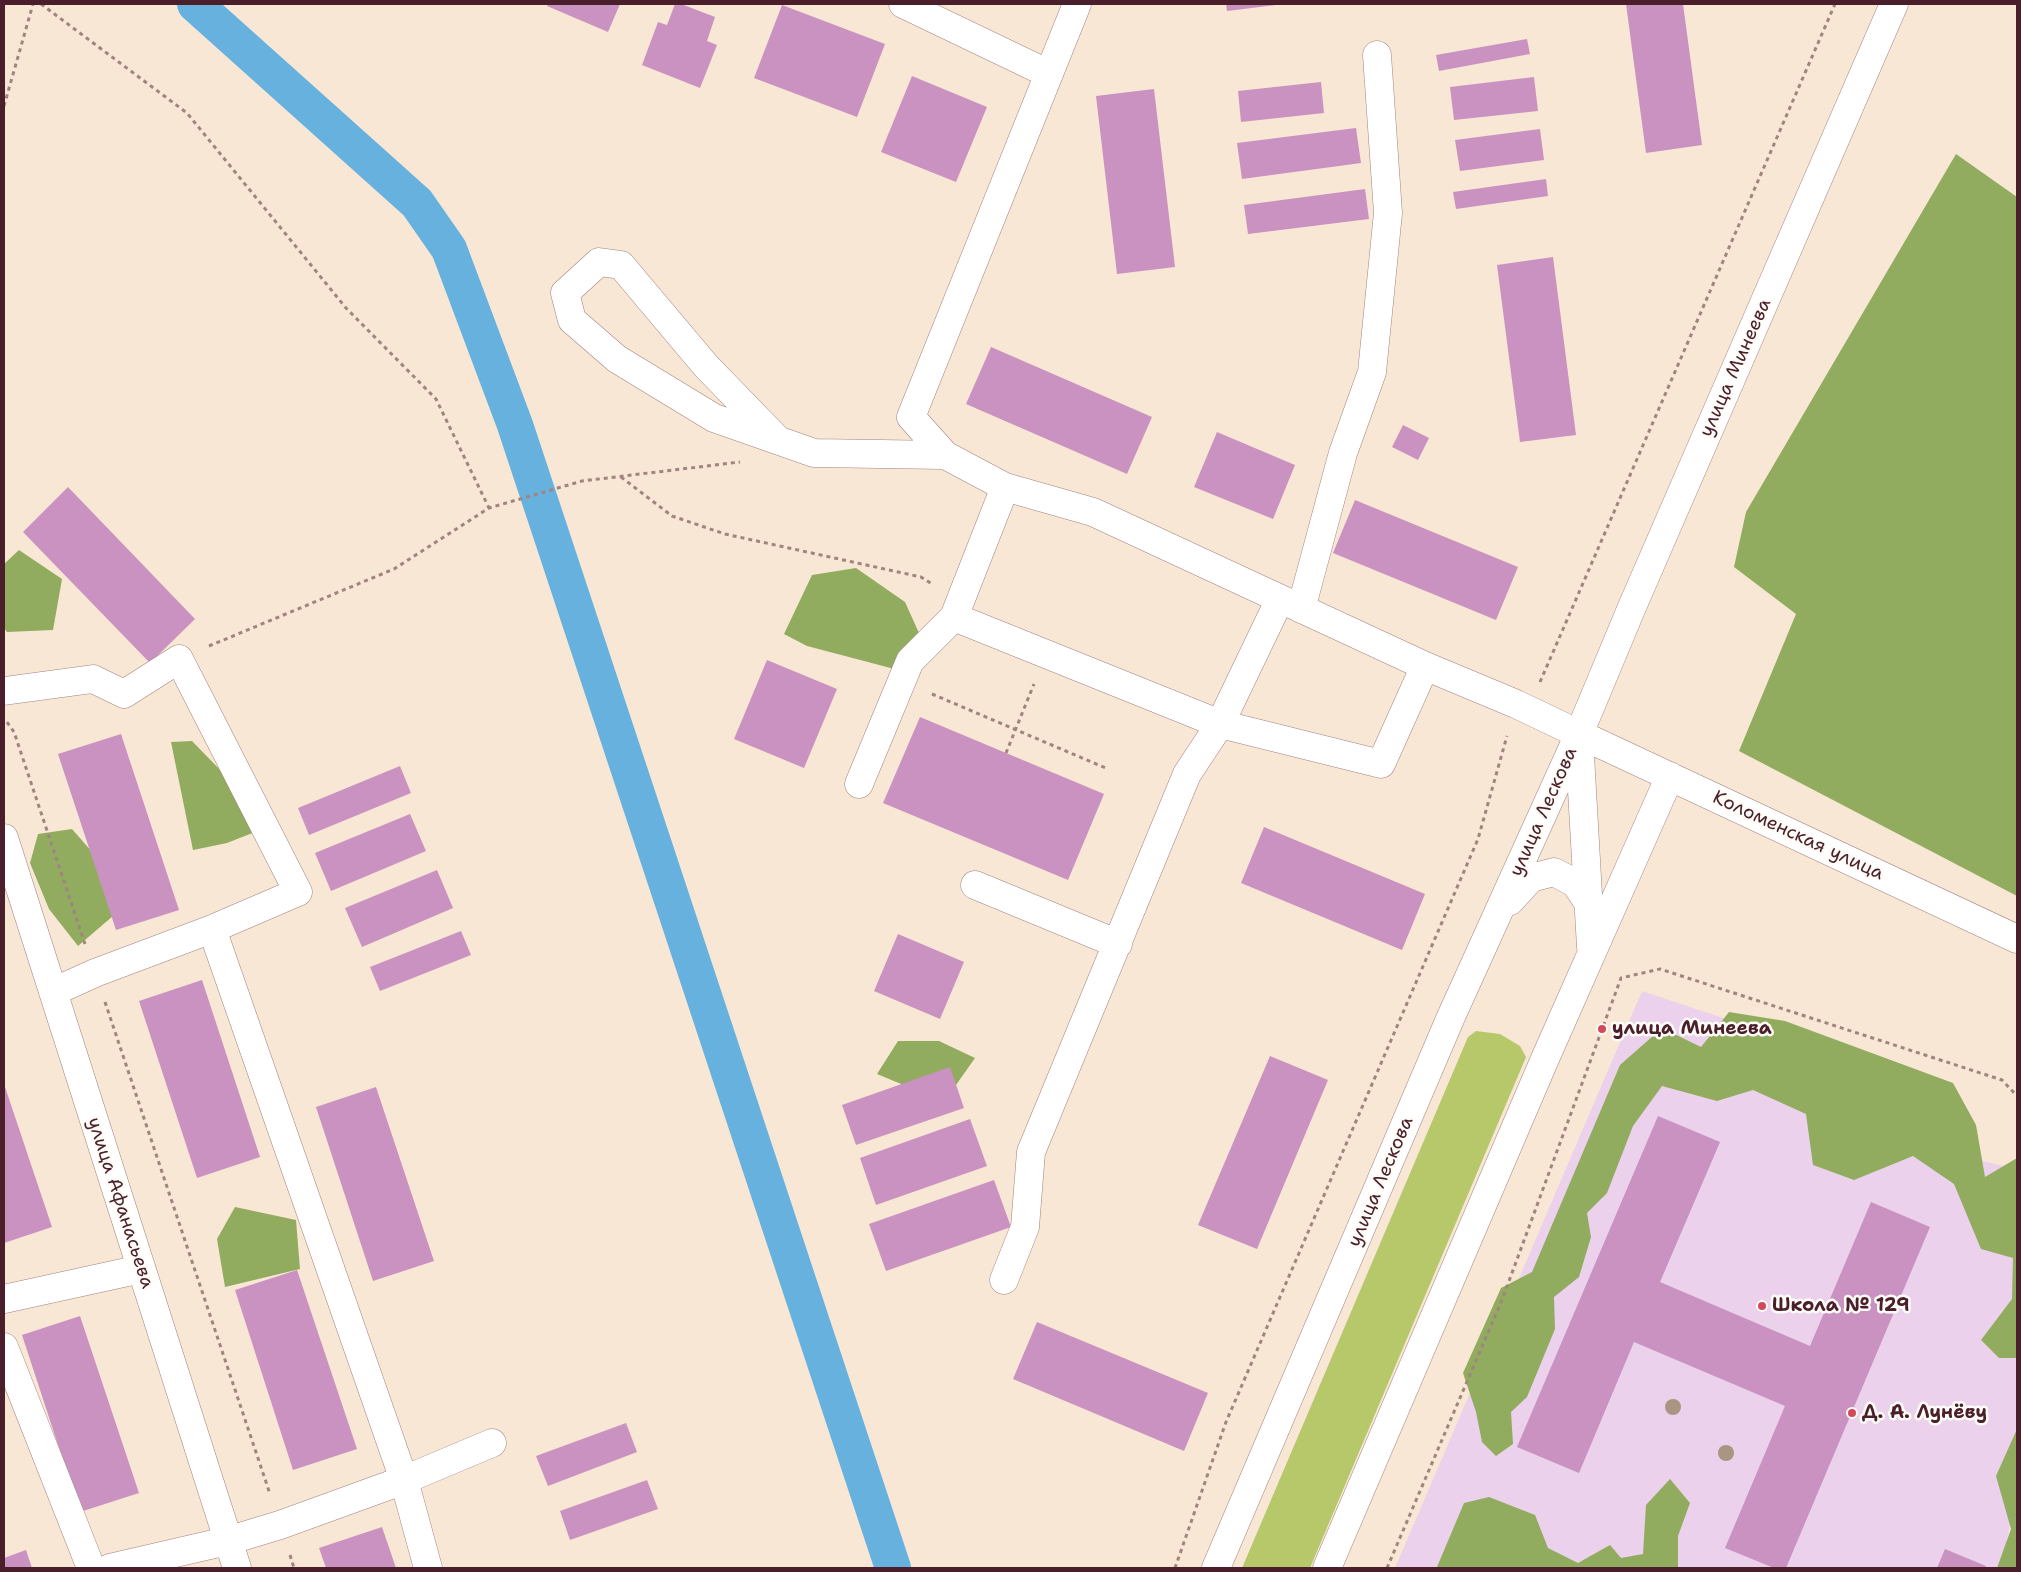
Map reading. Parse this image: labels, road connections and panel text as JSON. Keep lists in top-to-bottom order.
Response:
{
  "streets": {
    "main road": [
      "улица Минеева",
      "улица Лескова",
      "Коломенская улица",
      "улица Афанасьева"
    ]
  },
  "crossings": [
    ["улица Минеева", "улица Лескова"],
    ["улица Минеева", "Коломенская улица"],
    ["улица Лескова", "Коломенская улица"]
  ],
  "places": ["улица Минеева", "Школа № 129", "Д. А. Лунёву"]
}
